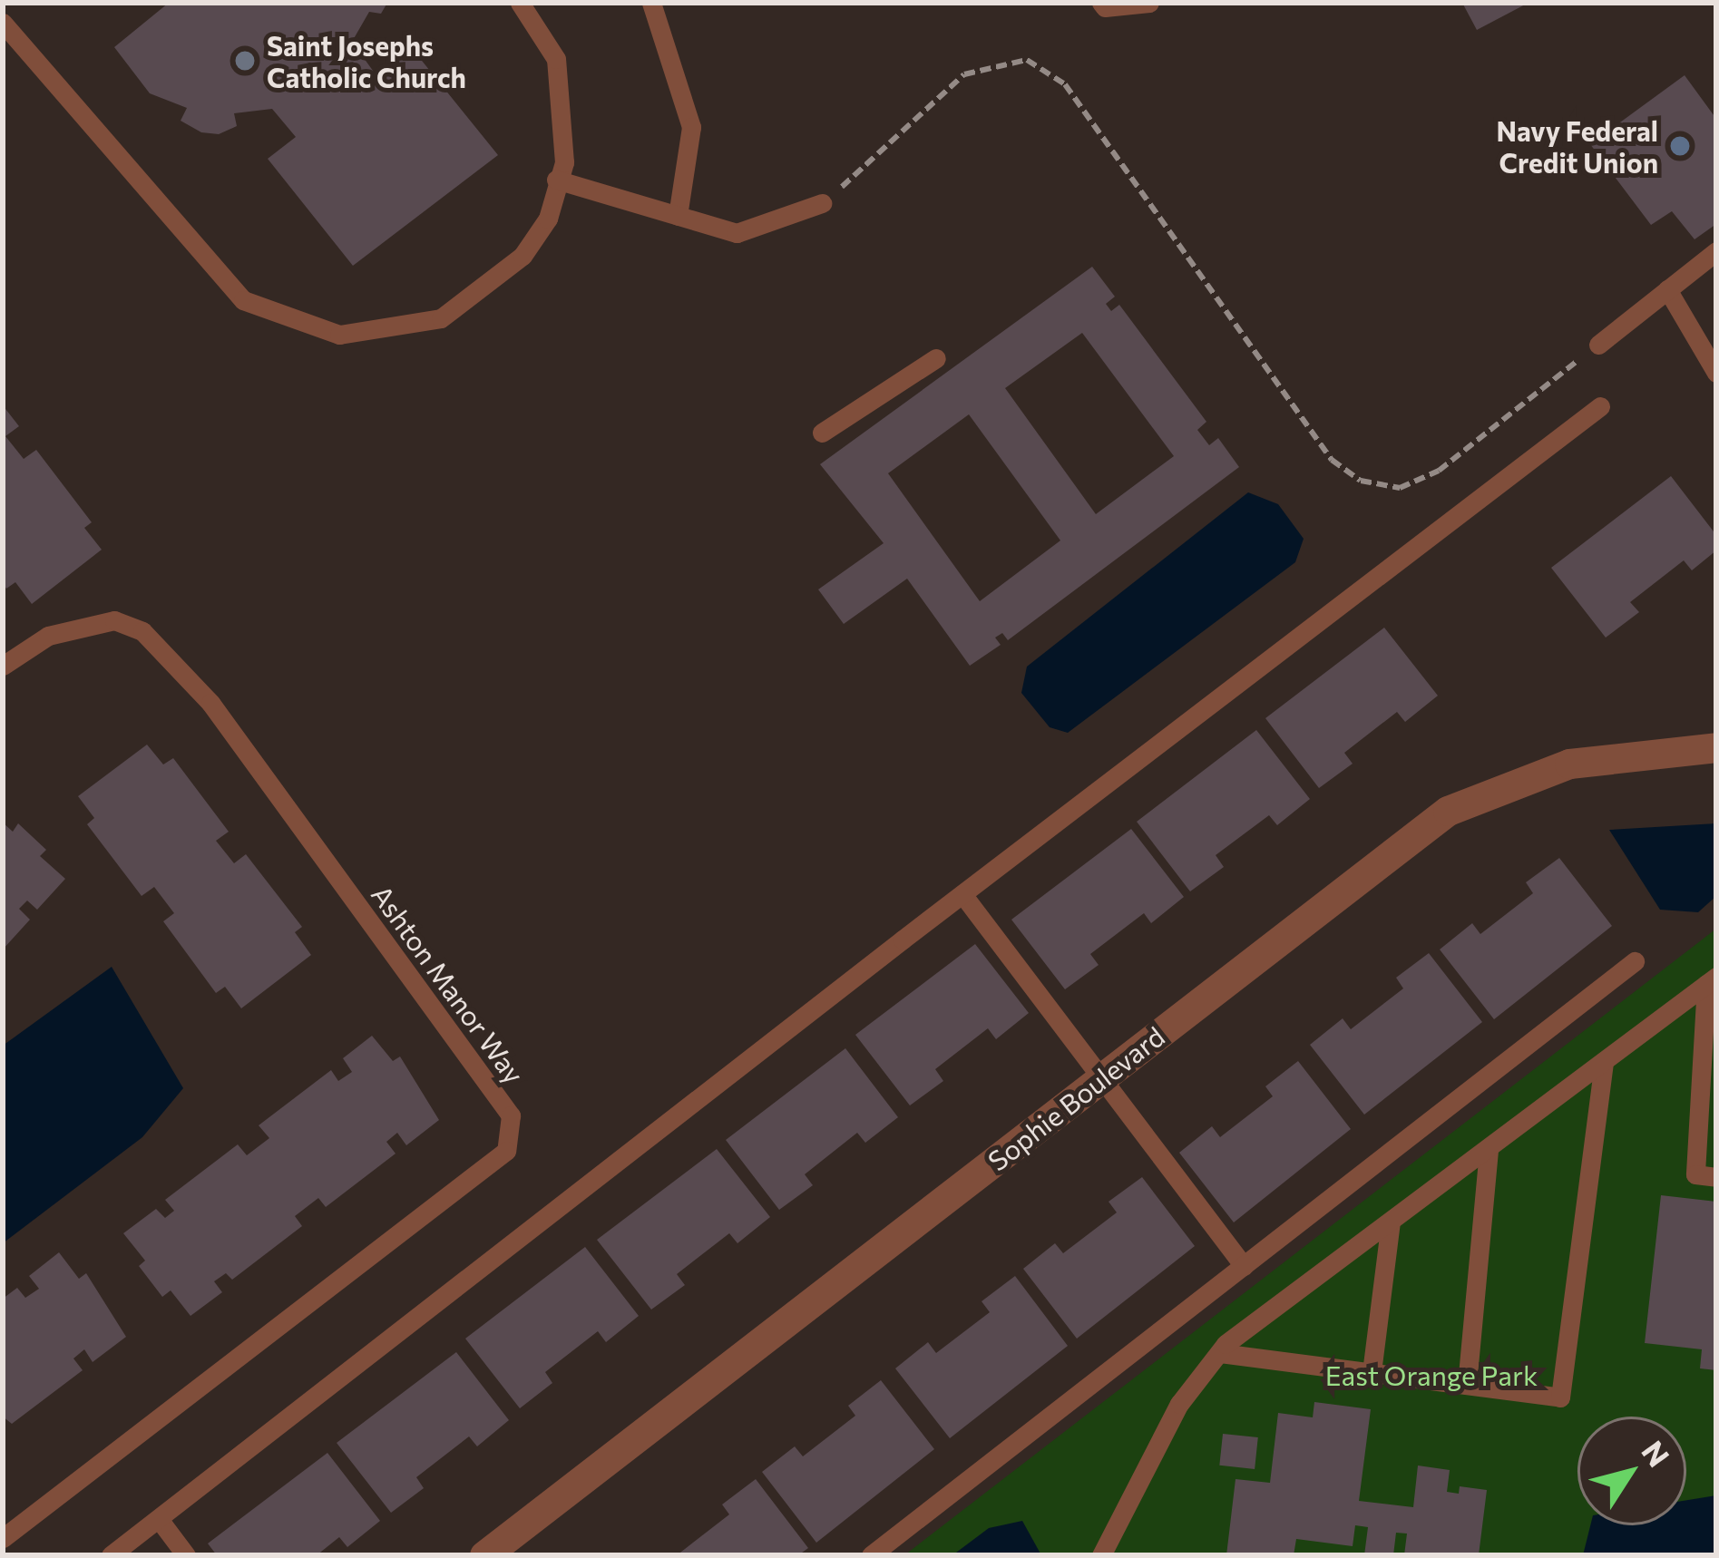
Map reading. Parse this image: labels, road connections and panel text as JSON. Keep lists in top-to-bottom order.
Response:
{
  "streets": {
    "street": ["Sophie Boulevard"],
    "lane": ["Ashton Manor Way"]
  },
  "parks": ["East Orange Park"],
  "places": ["Saint Josephs Catholic Church", "Navy Federal Credit Union"],
  "north": "top right"
}
